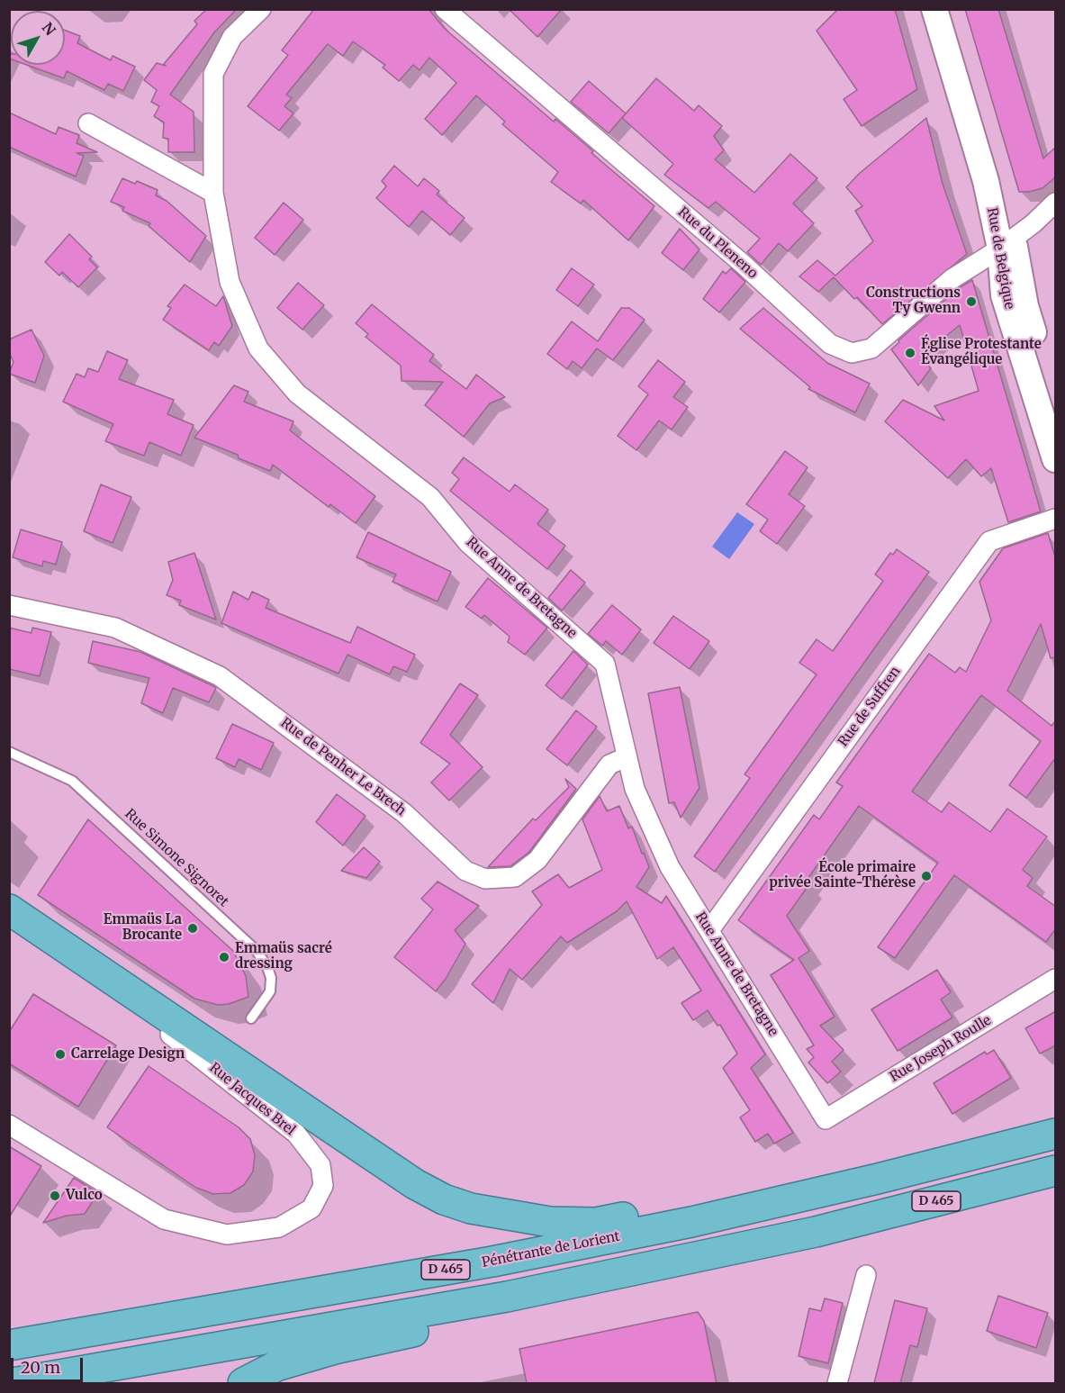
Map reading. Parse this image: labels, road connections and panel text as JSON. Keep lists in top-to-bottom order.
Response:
{
  "streets": {
    "highway": ["D 465", "Pénétrante de Lorient"],
    "main road": ["Rue de Belgique"],
    "street": [
      "Rue du Pleneno",
      "Rue Anne de Bretagne",
      "Rue de Suffren",
      "Rue de Penher Le Brech",
      "Rue Joseph Roulle",
      "Rue Jacques Brel"
    ],
    "lane": ["Rue Simone Signoret"]
  },
  "crossings": [
    ["Rue du Pleneno", "Rue de Belgique"],
    ["Rue Anne de Bretagne", "Rue de Suffren"],
    ["Rue Anne de Bretagne", "Rue de Penher Le Brech"],
    ["Rue Anne de Bretagne", "Rue Joseph Roulle"]
  ],
  "places": [
    "Constructions Ty Gwenn",
    "Église Protestante Évangélique",
    "École primaire privée Sainte-Thérèse",
    "Emmaüs La Brocante",
    "Emmaüs sacré dressing",
    "Carrelage Design",
    "Vulco"
  ],
  "scale_bar": "20 m",
  "north": "top right"
}
